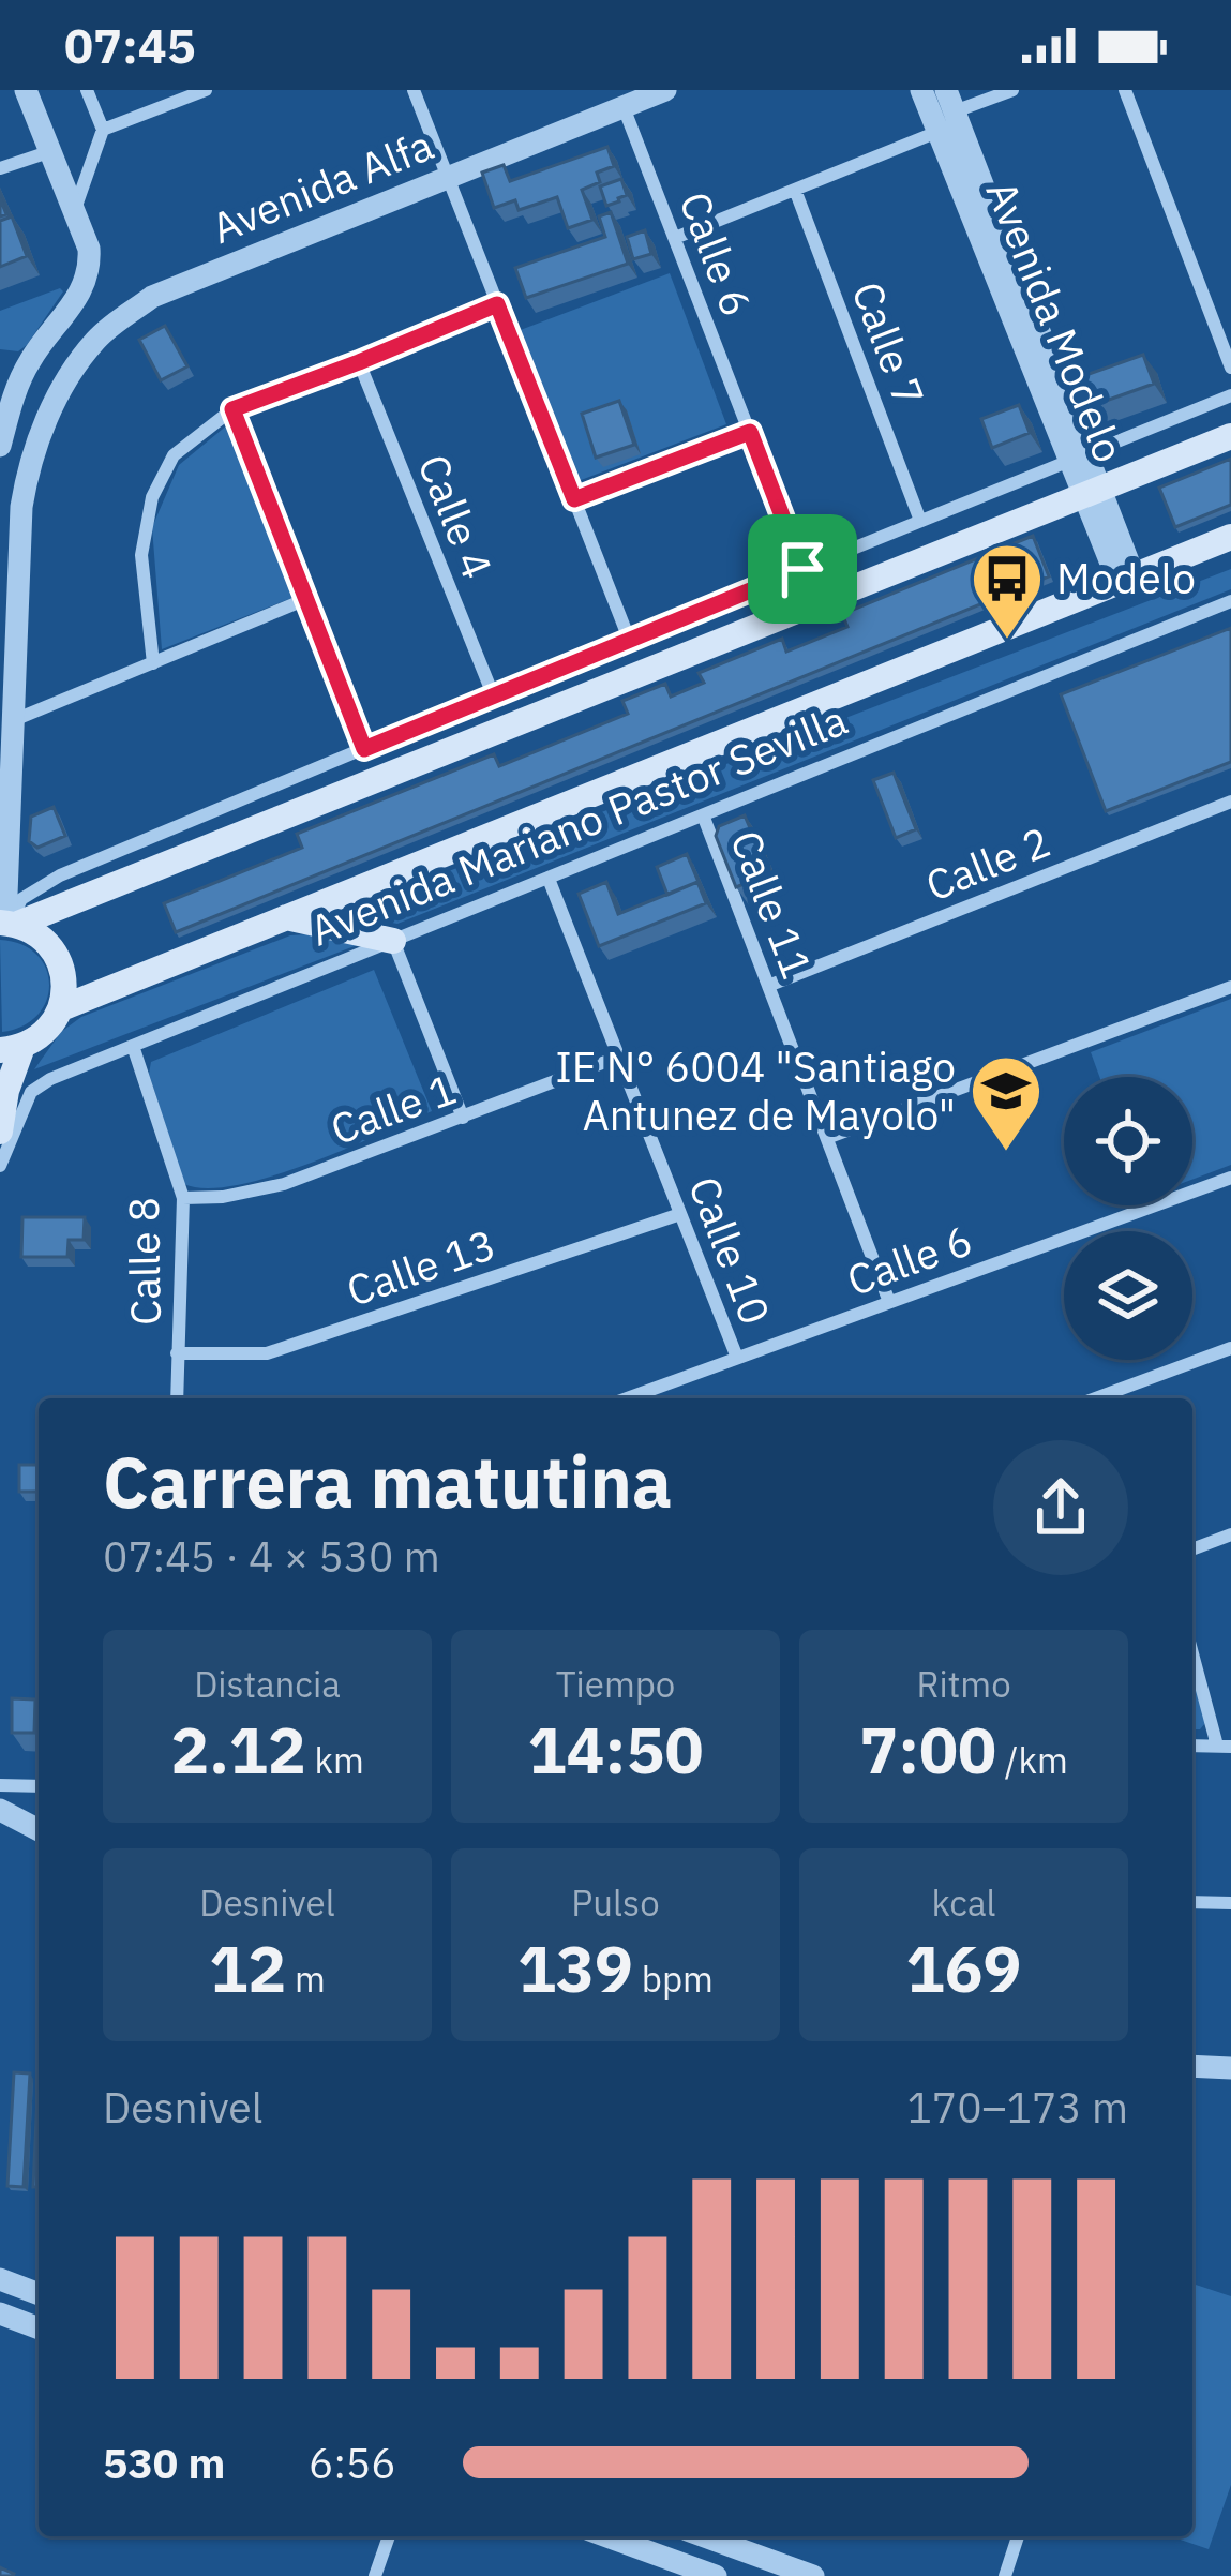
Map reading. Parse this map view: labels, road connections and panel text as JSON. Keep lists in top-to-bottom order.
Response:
{
  "streets": {
    "main road": ["Avenida Mariano Pastor Sevilla"],
    "street": [
      "Avenida Alfa",
      "Calle 6",
      "Avenida Modelo",
      "Calle 7",
      "Calle 4",
      "Calle 2",
      "Calle 11",
      "Calle 1",
      "Calle 10",
      "Calle 8",
      "Calle 13"
    ]
  },
  "crossings": [
    ["Avenida Alfa", "Calle 6"],
    ["Calle 6", "Calle 11"],
    ["Calle 6", "Calle 10"],
    ["Avenida Modelo", "Avenida Mariano Pastor Sevilla"],
    ["Avenida Mariano Pastor Sevilla", "Calle 11"],
    ["Avenida Mariano Pastor Sevilla", "Calle 10"],
    ["Avenida Mariano Pastor Sevilla", "Calle 8"],
    ["Calle 2", "Calle 11"],
    ["Calle 1", "Calle 10"],
    ["Calle 1", "Calle 8"],
    ["Calle 10", "Calle 13"],
    ["Calle 8", "Calle 13"]
  ],
  "places": {
    "bus stop": ["Modelo"],
    "school or university": ["IE N° 6004 \"Santiago Antunez de Mayolo\""]
  },
  "page": {
    "status": "07:45",
    "heading": ["Carrera matutina", "07:45 · 4 × 530 m"],
    "stats": [
      ["Distancia", "2.12 km"],
      ["Tiempo", "14:50"],
      ["Ritmo", "7:00 /km"],
      ["Desnivel", "12 m"],
      ["Pulso", "139 bpm"],
      ["kcal", "169"]
    ],
    "chart": ["Desnivel", "170–173 m"],
    "list": [
      {
        "name": "530 m",
        "note": "6:56"
      }
    ]
  }
}
